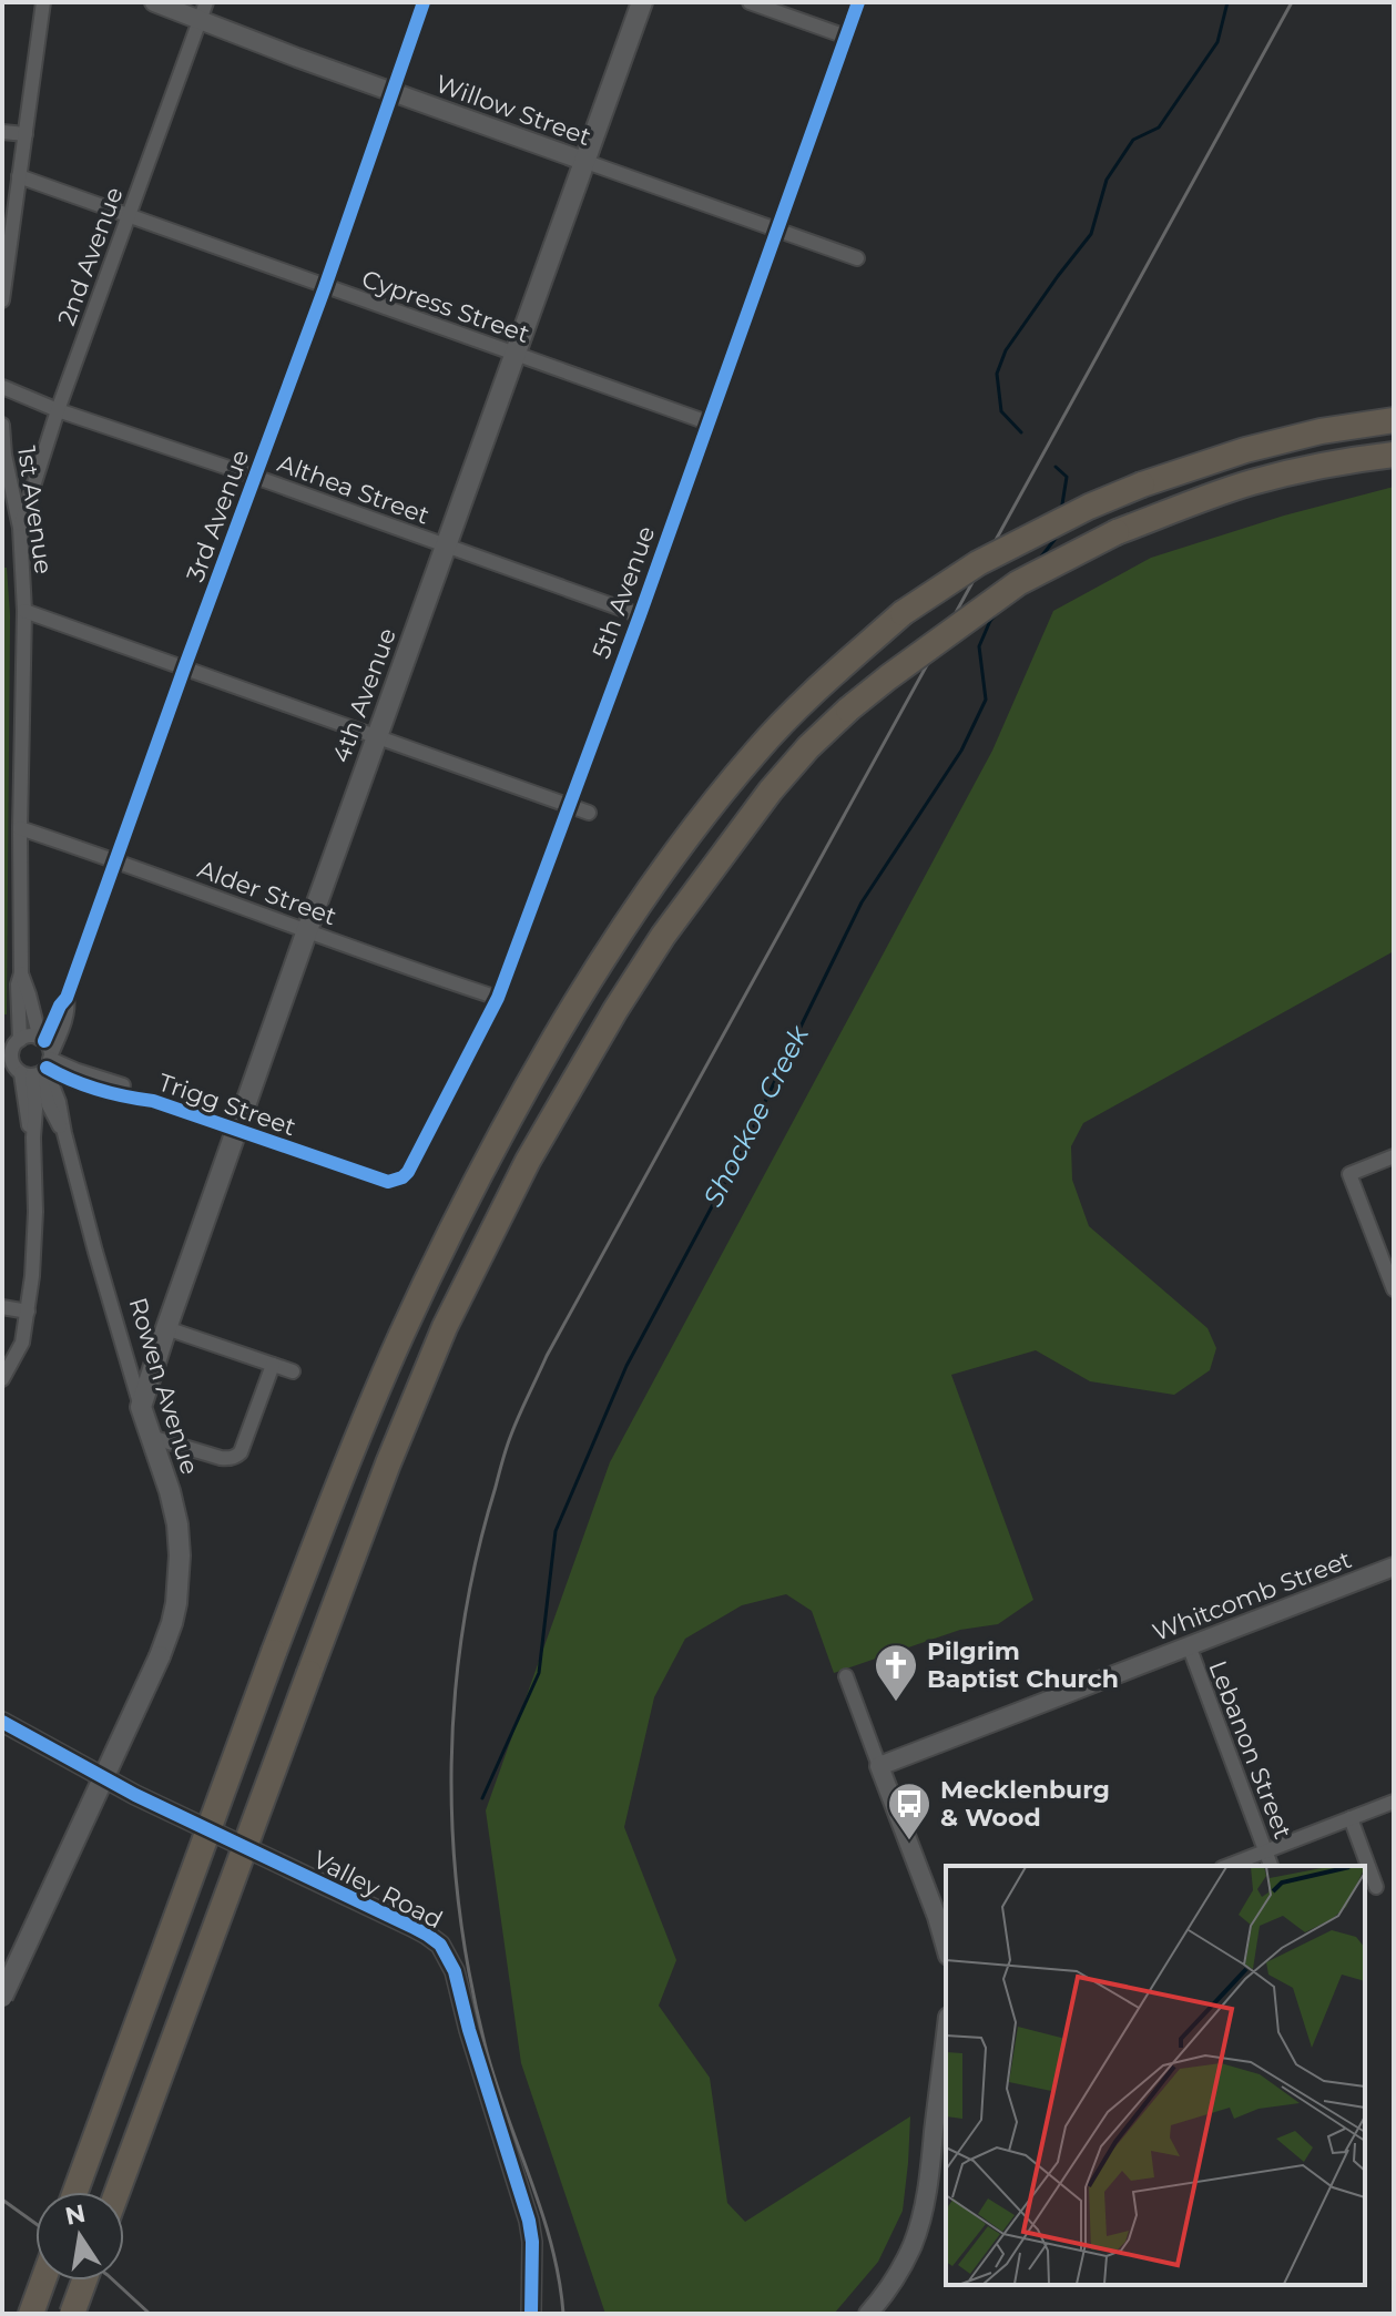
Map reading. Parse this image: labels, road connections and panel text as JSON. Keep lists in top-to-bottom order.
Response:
{
  "streets": {
    "main road": ["4th Avenue", "Rowen Avenue"],
    "street": [
      "Willow Street",
      "2nd Avenue",
      "Cypress Street",
      "Althea Street",
      "1st Avenue",
      "3rd Avenue",
      "5th Avenue",
      "Alder Street",
      "Trigg Street",
      "Whitcomb Street",
      "Lebanon Street",
      "Valley Road"
    ]
  },
  "crossings": [
    ["Willow Street", "2nd Avenue"],
    ["Willow Street", "3rd Avenue"],
    ["Willow Street", "5th Avenue"],
    ["Willow Street", "4th Avenue"],
    ["2nd Avenue", "Cypress Street"],
    ["2nd Avenue", "Althea Street"],
    ["2nd Avenue", "1st Avenue"],
    ["Cypress Street", "3rd Avenue"],
    ["Cypress Street", "5th Avenue"],
    ["Cypress Street", "4th Avenue"],
    ["Althea Street", "3rd Avenue"],
    ["Althea Street", "5th Avenue"],
    ["Althea Street", "4th Avenue"],
    ["1st Avenue", "3rd Avenue"],
    ["1st Avenue", "Alder Street"],
    ["1st Avenue", "Trigg Street"],
    ["1st Avenue", "Rowen Avenue"],
    ["3rd Avenue", "Alder Street"],
    ["3rd Avenue", "Trigg Street"],
    ["3rd Avenue", "Rowen Avenue"],
    ["5th Avenue", "Alder Street"],
    ["5th Avenue", "Trigg Street"],
    ["4th Avenue", "Alder Street"],
    ["4th Avenue", "Trigg Street"],
    ["4th Avenue", "Rowen Avenue"],
    ["Trigg Street", "Rowen Avenue"],
    ["Whitcomb Street", "Lebanon Street"]
  ],
  "water": ["Shockoe Creek"],
  "places": {
    "church": ["Pilgrim Baptist Church"],
    "bus stop": ["Mecklenburg & Wood"]
  },
  "north": "top"
}
